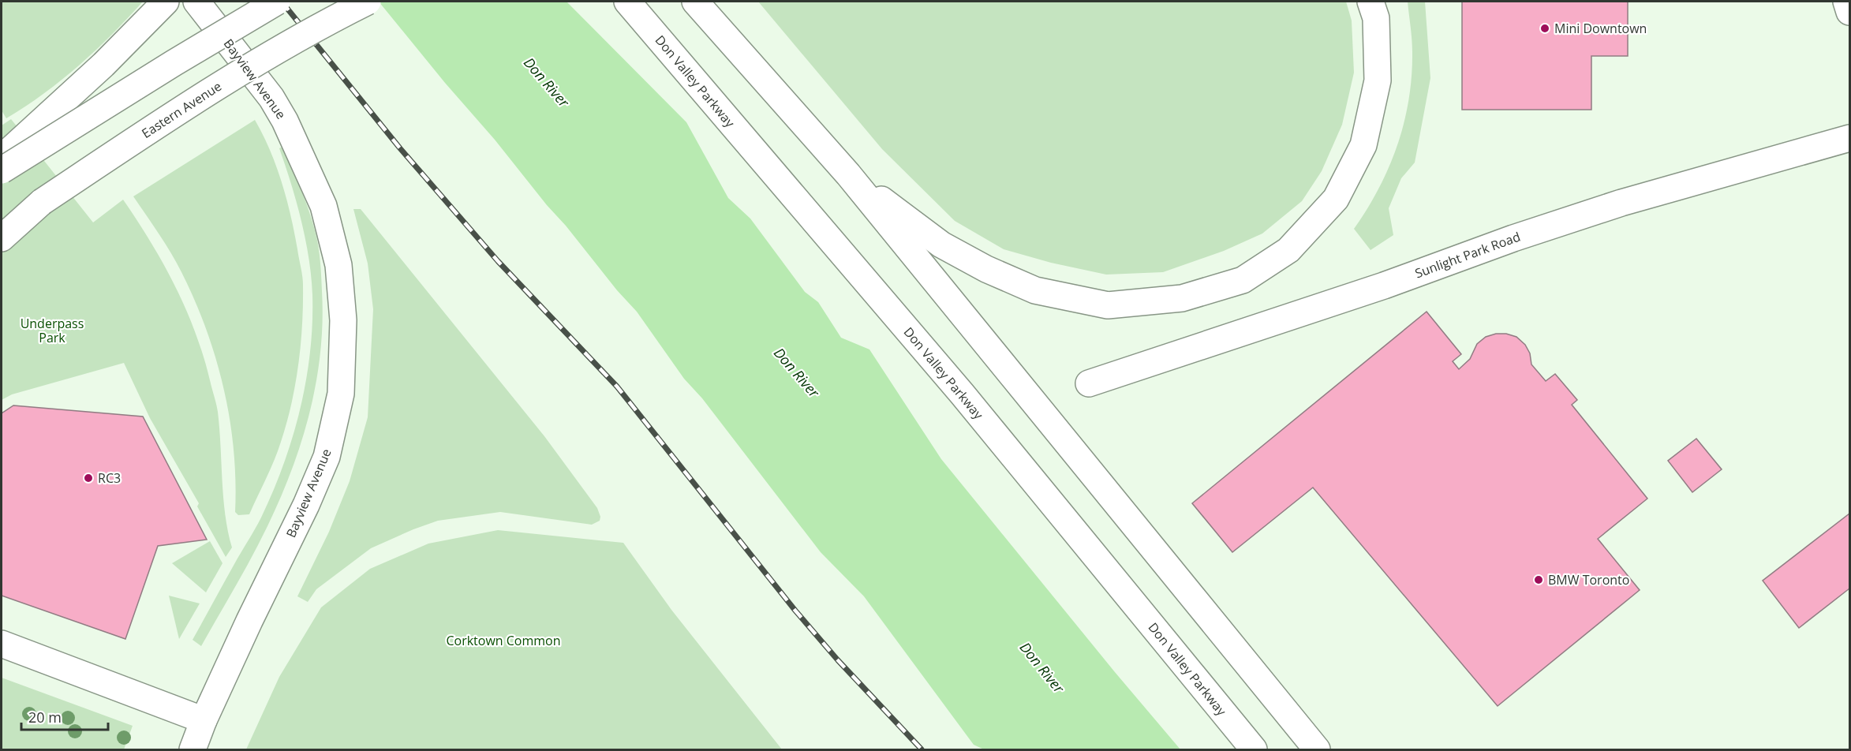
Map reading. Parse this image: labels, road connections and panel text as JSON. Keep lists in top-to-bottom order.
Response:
{
  "streets": {
    "main road": [
      "Bayview Avenue",
      "Don Valley Parkway",
      "Eastern Avenue",
      "Sunlight Park Road"
    ]
  },
  "water": ["Don River"],
  "parks": ["Underpass Park", "Corktown Common"],
  "places": ["Mini Downtown", "RC3", "BMW Toronto"],
  "scale_bar": "20 m"
}
